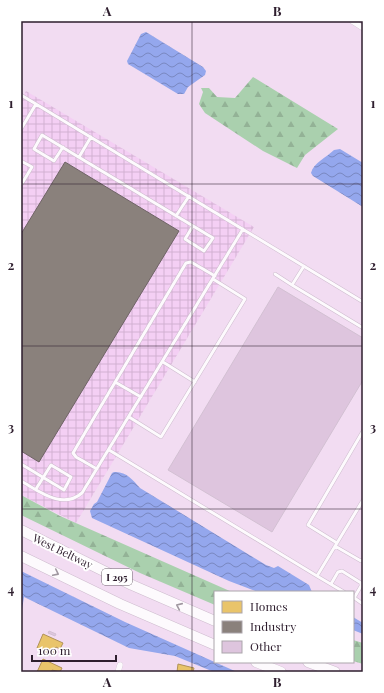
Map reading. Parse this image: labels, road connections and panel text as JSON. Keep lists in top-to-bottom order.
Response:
{
  "streets": {
    "highway": ["West Beltway", "I 295"]
  },
  "legend": ["Homes", "Industry", "Other"],
  "scale_bar": "100 m",
  "grid": {
    "columns": ["A", "B"],
    "rows": [
      "1",
      "2",
      "3",
      "4"
    ]
  }
}
